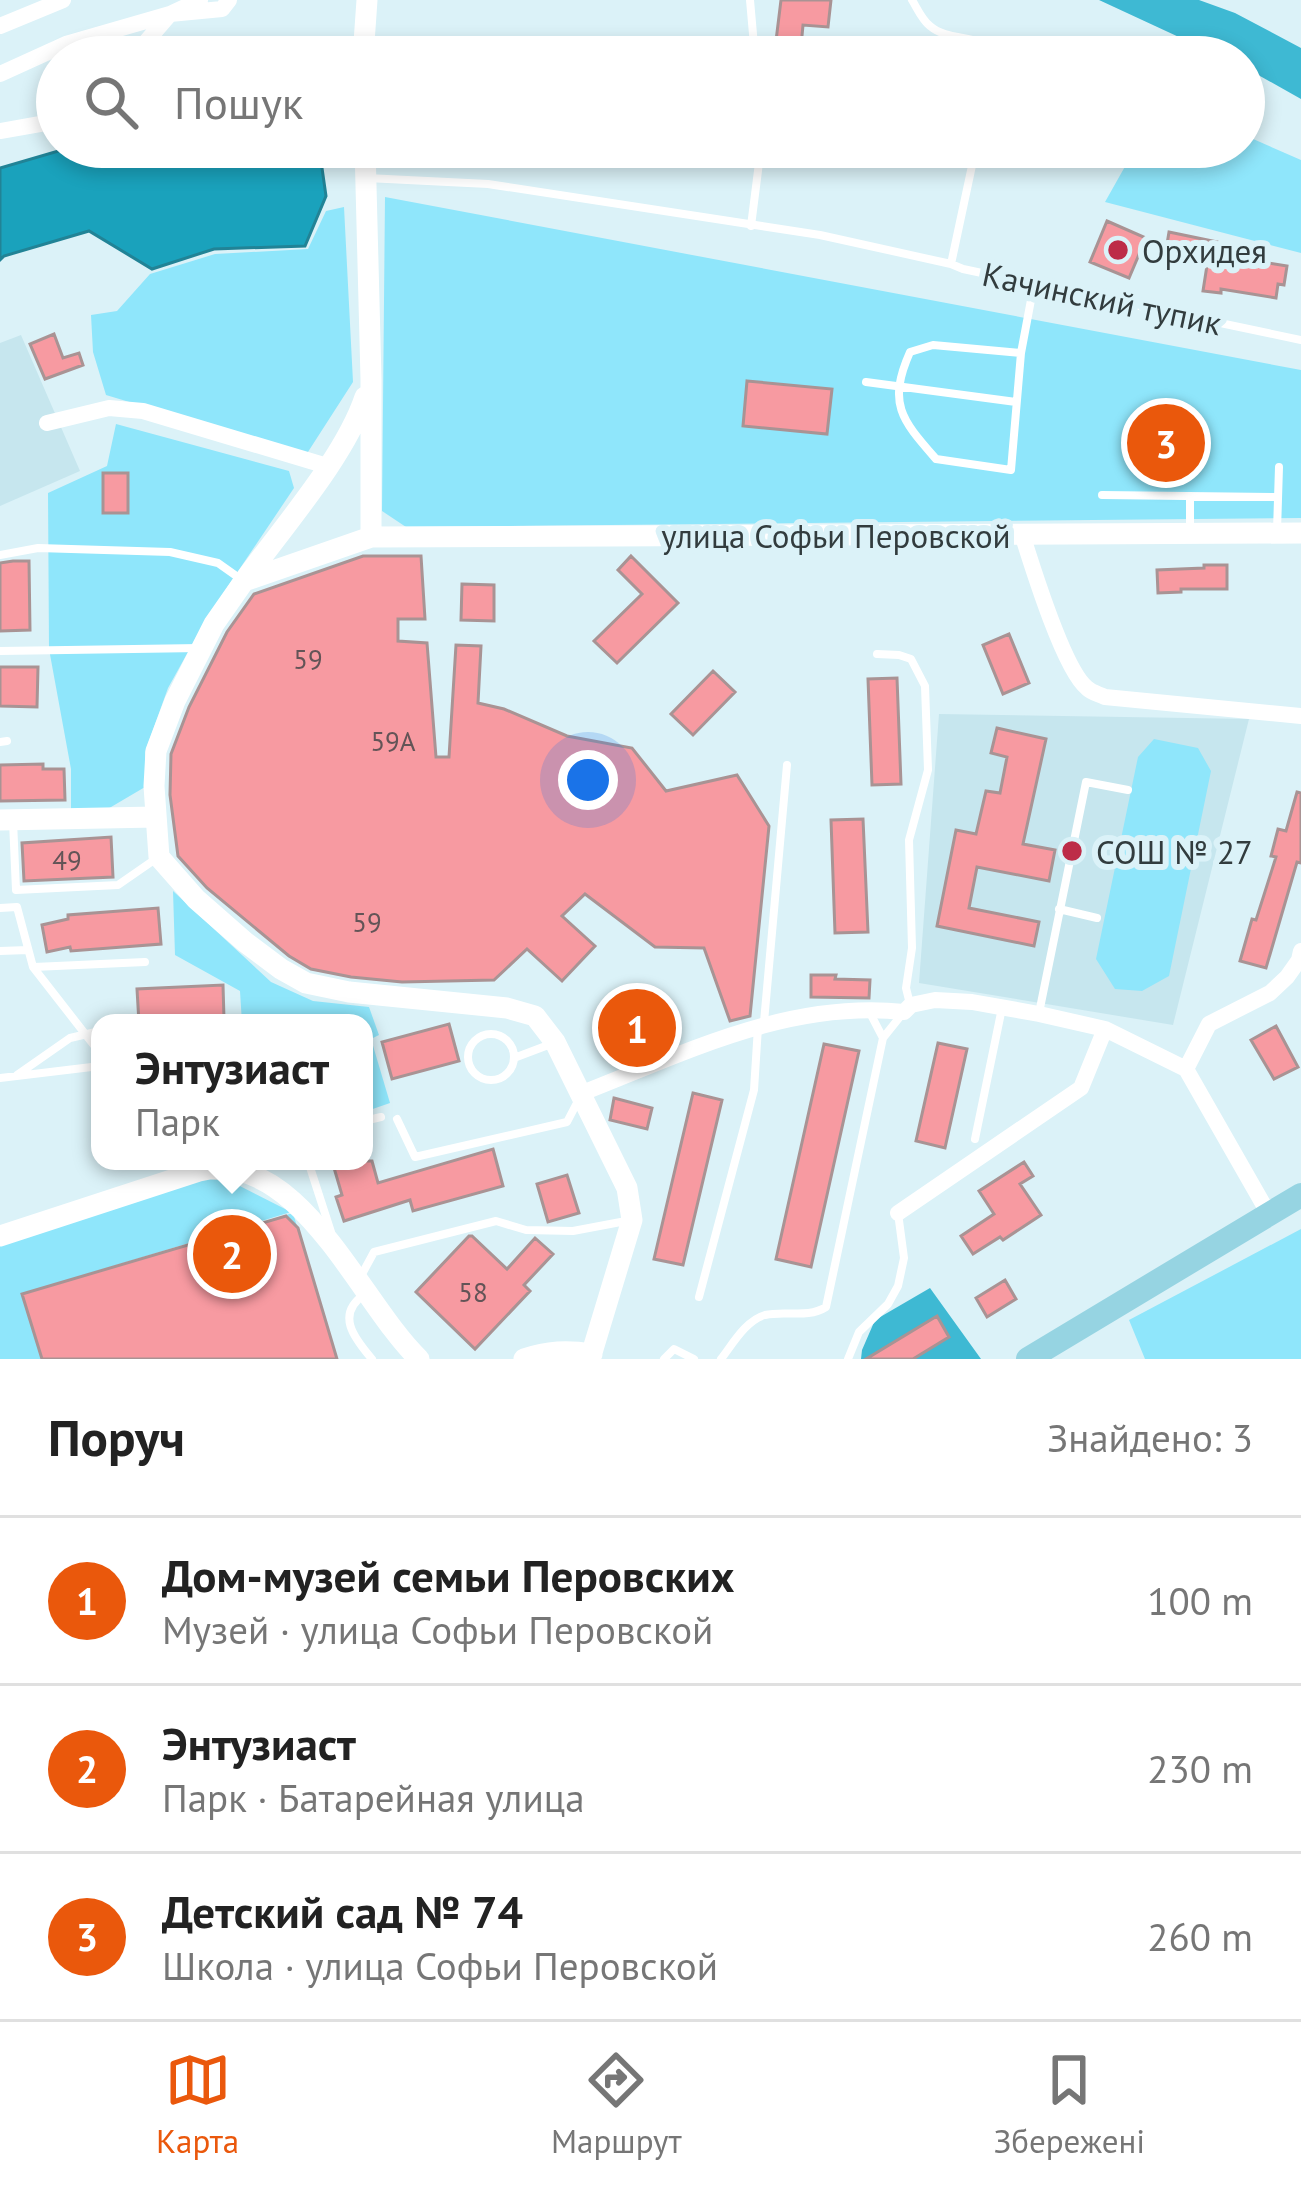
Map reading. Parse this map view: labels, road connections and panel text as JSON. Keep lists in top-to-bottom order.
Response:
{
  "streets": {
    "street": ["улица Софьи Перовской"],
    "lane": ["Качинский тупик"]
  },
  "places": ["Орхидея", "СОШ № 27"],
  "house_numbers": [
    "59",
    "59А",
    "49",
    "59",
    "58"
  ],
  "page": {
    "search": "Пошук",
    "pins": ["3", "1", "2"],
    "popup": ["Энтузиаст", "Парк"],
    "heading": ["Поруч", "Знайдено: 3"],
    "list": [
      {
        "mark": "1",
        "name": "Дом-музей семьи Перовских",
        "note": "Музей · улица Софьи Перовской",
        "value": "100 m"
      },
      {
        "mark": "2",
        "name": "Энтузиаст",
        "note": "Парк · Батарейная улица",
        "value": "230 m"
      },
      {
        "mark": "3",
        "name": "Детский сад № 74",
        "note": "Школа · улица Софьи Перовской",
        "value": "260 m"
      }
    ],
    "nav": ["Карта", "Маршрут", "Збережені"]
  }
}
